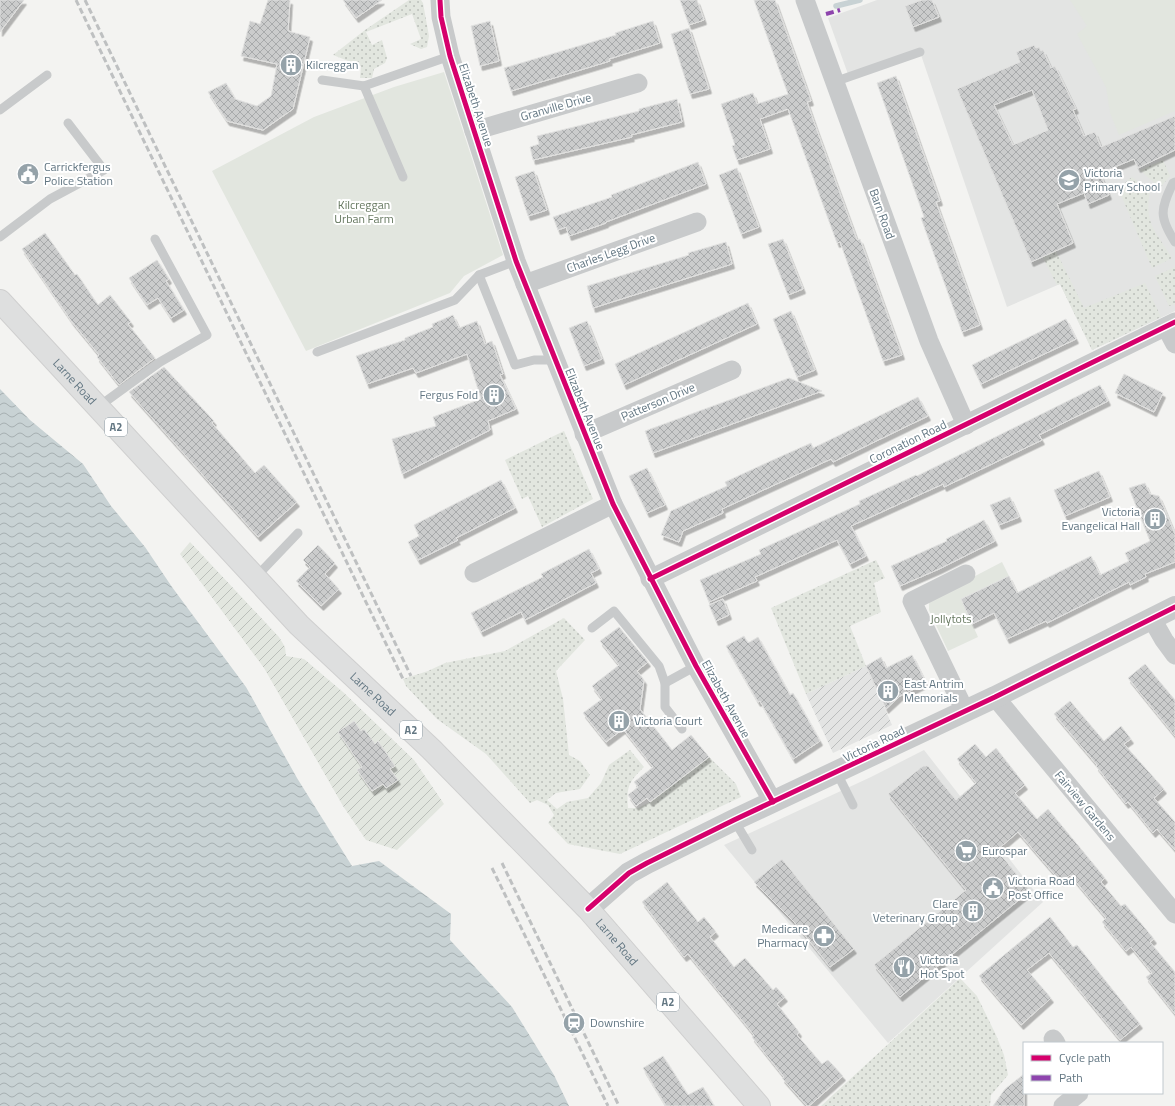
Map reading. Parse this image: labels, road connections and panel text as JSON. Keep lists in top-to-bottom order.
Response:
{
  "streets": {
    "main road": ["Larne Road", "A2"],
    "street": [
      "Elizabeth Avenue",
      "Granville Drive",
      "Barn Road",
      "Charles Legg Drive",
      "Patterson Drive",
      "Coronation Road",
      "Victoria Road",
      "Fairview Gardens"
    ]
  },
  "crossings": [
    ["Elizabeth Avenue", "Granville Drive"],
    ["Elizabeth Avenue", "Charles Legg Drive"],
    ["Elizabeth Avenue", "Patterson Drive"],
    ["Elizabeth Avenue", "Coronation Road"],
    ["Elizabeth Avenue", "Victoria Road"],
    ["Barn Road", "Coronation Road"],
    ["Larne Road", "Victoria Road"],
    ["Victoria Road", "Fairview Gardens"]
  ],
  "parks": ["Kilcreggan Urban Farm", "Jollytots"],
  "places": {
    "building": [
      "Kilcreggan",
      "Fergus Fold",
      "Victoria Evangelical Hall",
      "East Antrim Memorials",
      "Victoria Court",
      "Clare Veterinary Group"
    ],
    "public building": ["Carrickfergus Police Station", "Victoria Road Post Office"],
    "school or university": ["Victoria Primary School"],
    "supermarket": ["Eurospar"],
    "pharmacy": ["Medicare Pharmacy"],
    "restaurant": ["Victoria Hot Spot"],
    "station": ["Downshire"]
  },
  "legend": ["Cycle path", "Path"]
}
